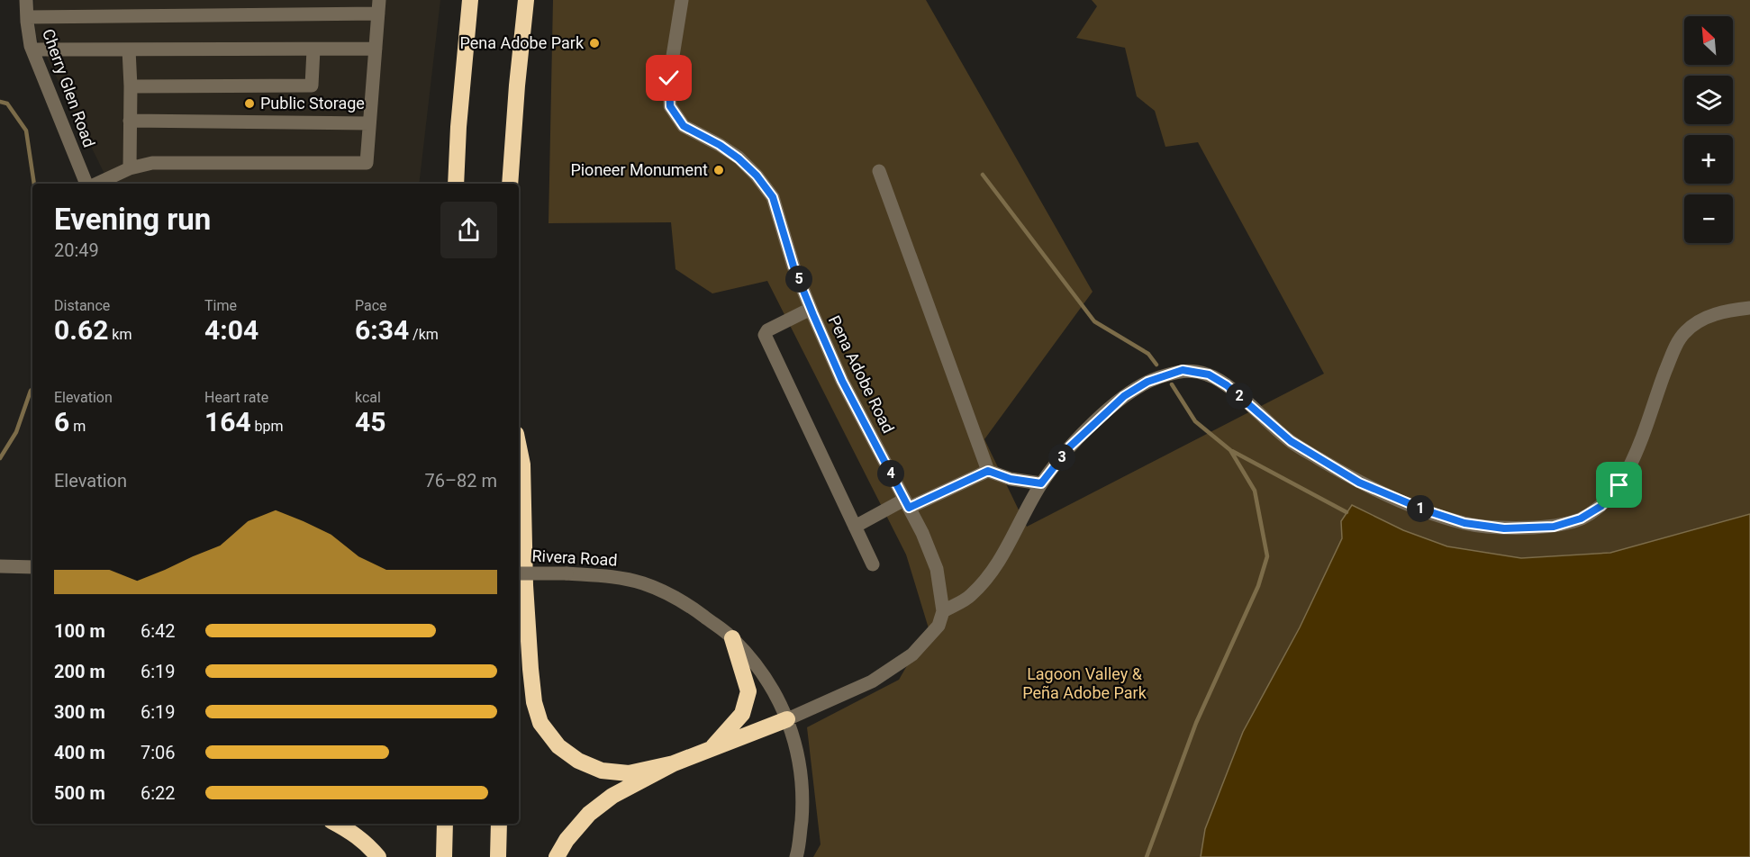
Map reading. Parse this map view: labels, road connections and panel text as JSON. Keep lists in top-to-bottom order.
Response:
{
  "streets": {
    "street": ["Cherry Glen Road", "Pena Adobe Road", "Rivera Road"]
  },
  "parks": ["Lagoon Valley & Peña Adobe Park"],
  "places": ["Pena Adobe Park", "Public Storage", "Pioneer Monument"],
  "north": "top left",
  "page": {
    "map_buttons": ["+", "−"],
    "heading": ["Evening run", "20:49"],
    "pins": [
      "5",
      "2",
      "3",
      "4",
      "1"
    ],
    "stats": [
      ["Distance", "0.62 km"],
      ["Time", "4:04"],
      ["Pace", "6:34 /km"],
      ["Elevation", "6 m"],
      ["Heart rate", "164 bpm"],
      ["kcal", "45"]
    ],
    "chart": ["Elevation", "76–82 m"],
    "list": [
      {
        "name": "100 m",
        "note": "6:42"
      },
      {
        "name": "200 m",
        "note": "6:19"
      },
      {
        "name": "300 m",
        "note": "6:19"
      },
      {
        "name": "400 m",
        "note": "7:06"
      },
      {
        "name": "500 m",
        "note": "6:22"
      }
    ]
  }
}
